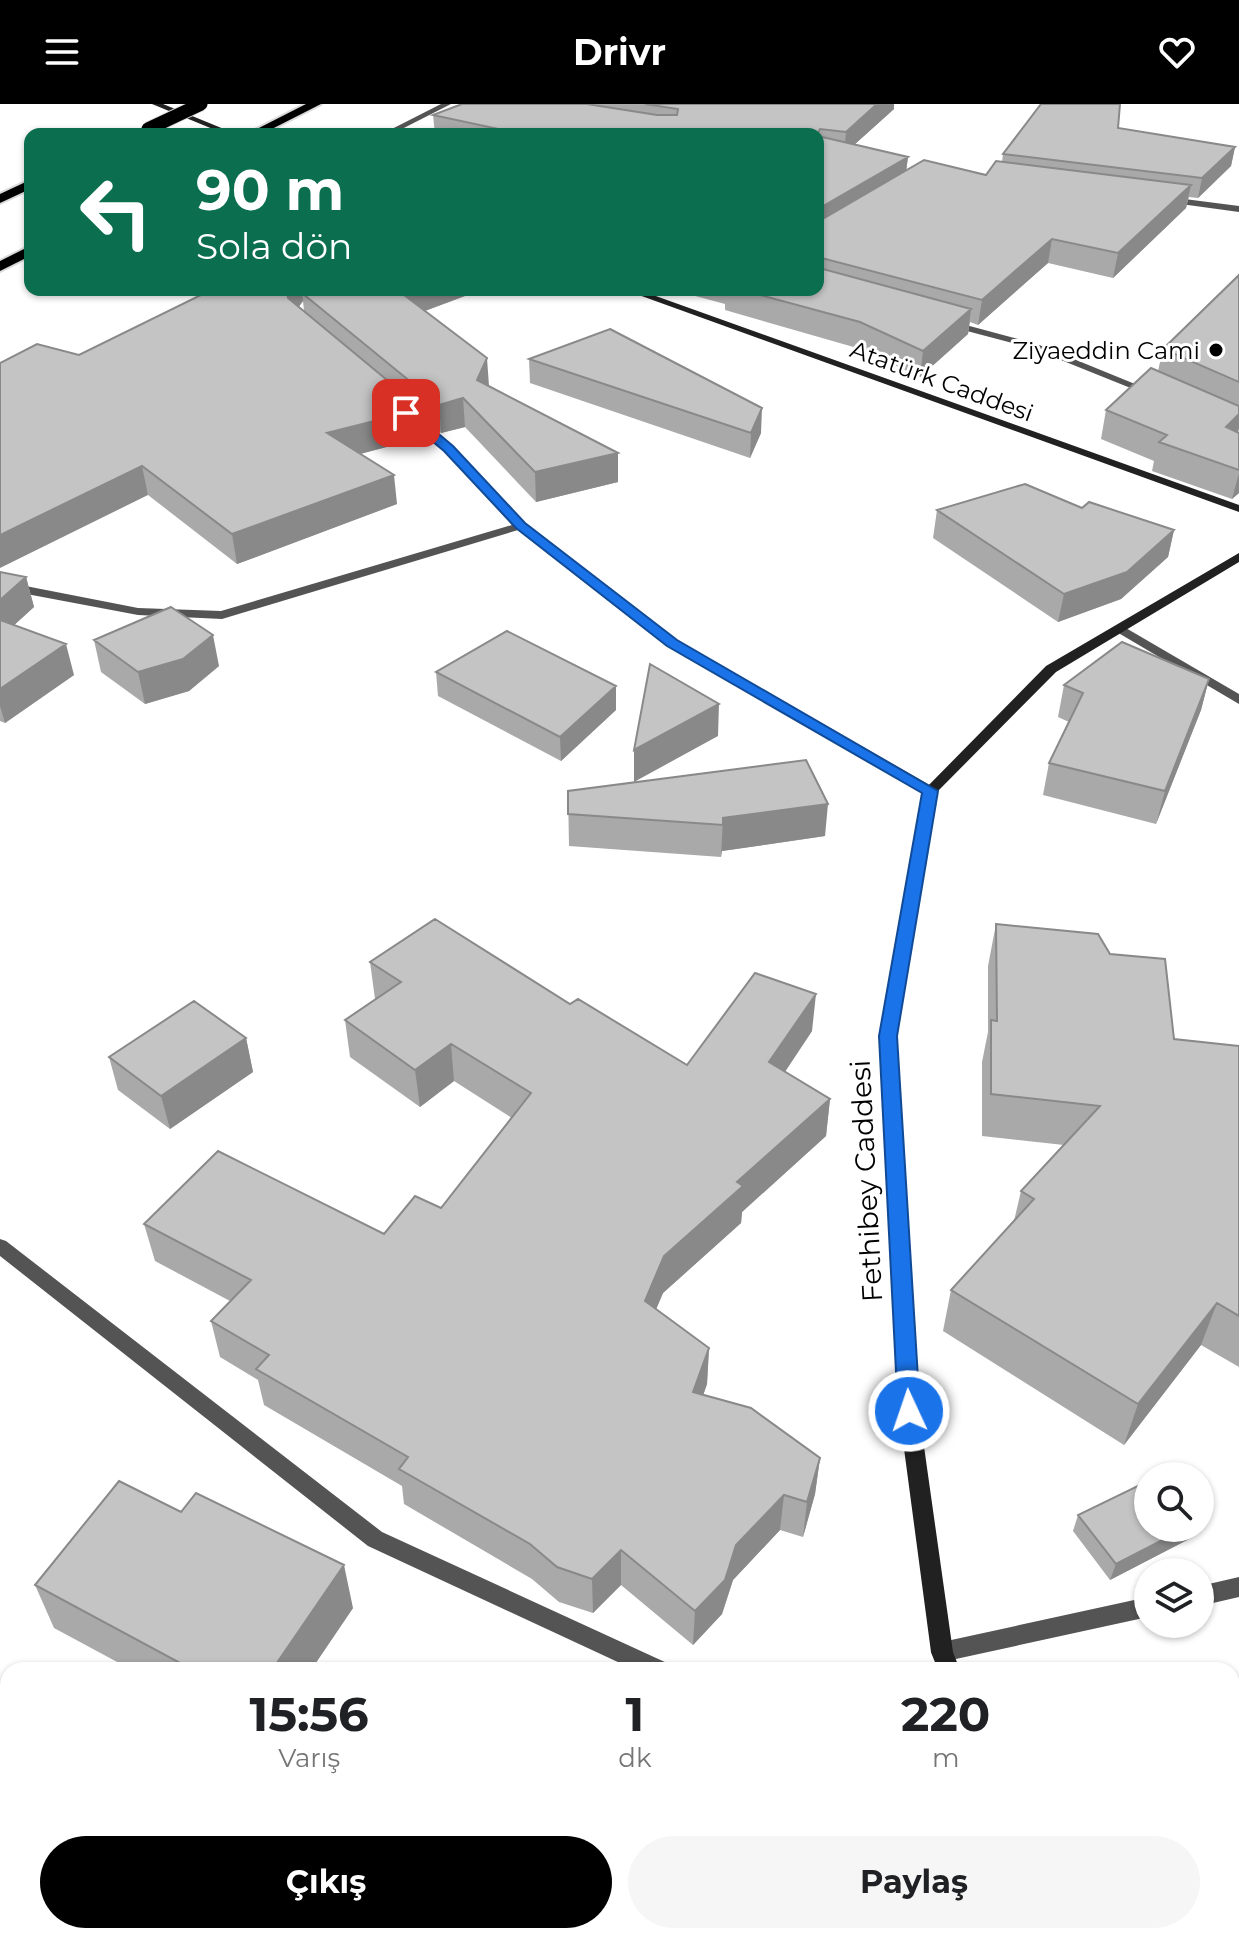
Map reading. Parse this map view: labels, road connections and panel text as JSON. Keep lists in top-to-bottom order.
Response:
{
  "streets": {
    "street": ["Atatürk Caddesi", "Fethibey Caddesi"]
  },
  "places": ["Ziyaeddin Cami"],
  "page": {
    "header": "Drivr",
    "turn": ["90 m", "Sola dön"],
    "eta": [
      "15:56",
      "Varış",
      "1",
      "dk",
      "220",
      "m"
    ],
    "buttons": ["Çıkış", "Paylaş"]
  }
}
